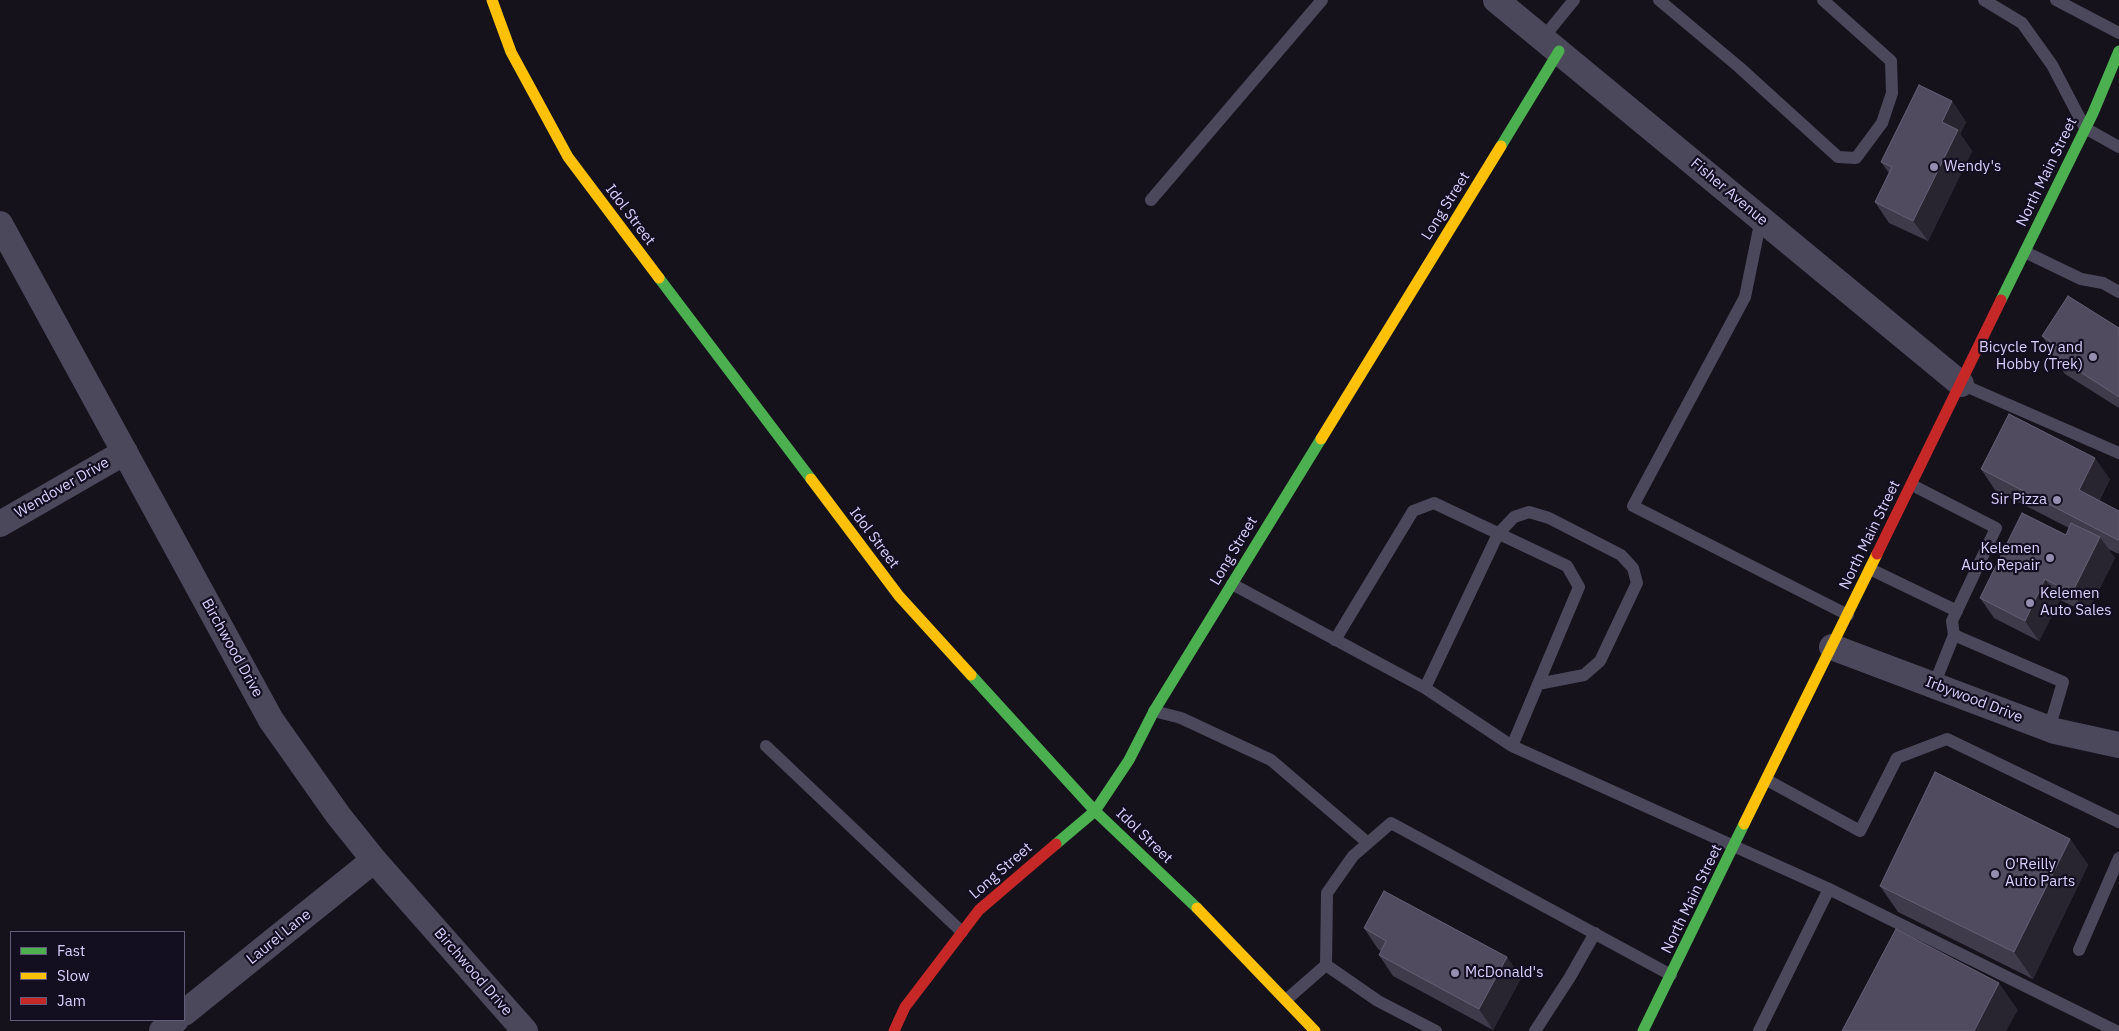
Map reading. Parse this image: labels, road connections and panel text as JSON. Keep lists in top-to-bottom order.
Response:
{
  "streets": {
    "street": [
      "North Main Street",
      "Fisher Avenue",
      "Long Street",
      "Idol Street",
      "Wendover Drive",
      "Birchwood Drive",
      "Irbywood Drive",
      "Laurel Lane"
    ]
  },
  "crossings": [
    ["North Main Street", "Fisher Avenue"],
    ["North Main Street", "Irbywood Drive"],
    ["Fisher Avenue", "Long Street"],
    ["Long Street", "Idol Street"],
    ["Wendover Drive", "Birchwood Drive"],
    ["Birchwood Drive", "Laurel Lane"]
  ],
  "places": [
    "Wendy's",
    "Bicycle Toy and Hobby (Trek)",
    "Sir Pizza",
    "Kelemen Auto Repair",
    "Kelemen Auto Sales",
    "O'Reilly Auto Parts",
    "McDonald's"
  ],
  "legend": ["Fast", "Slow", "Jam"]
}
